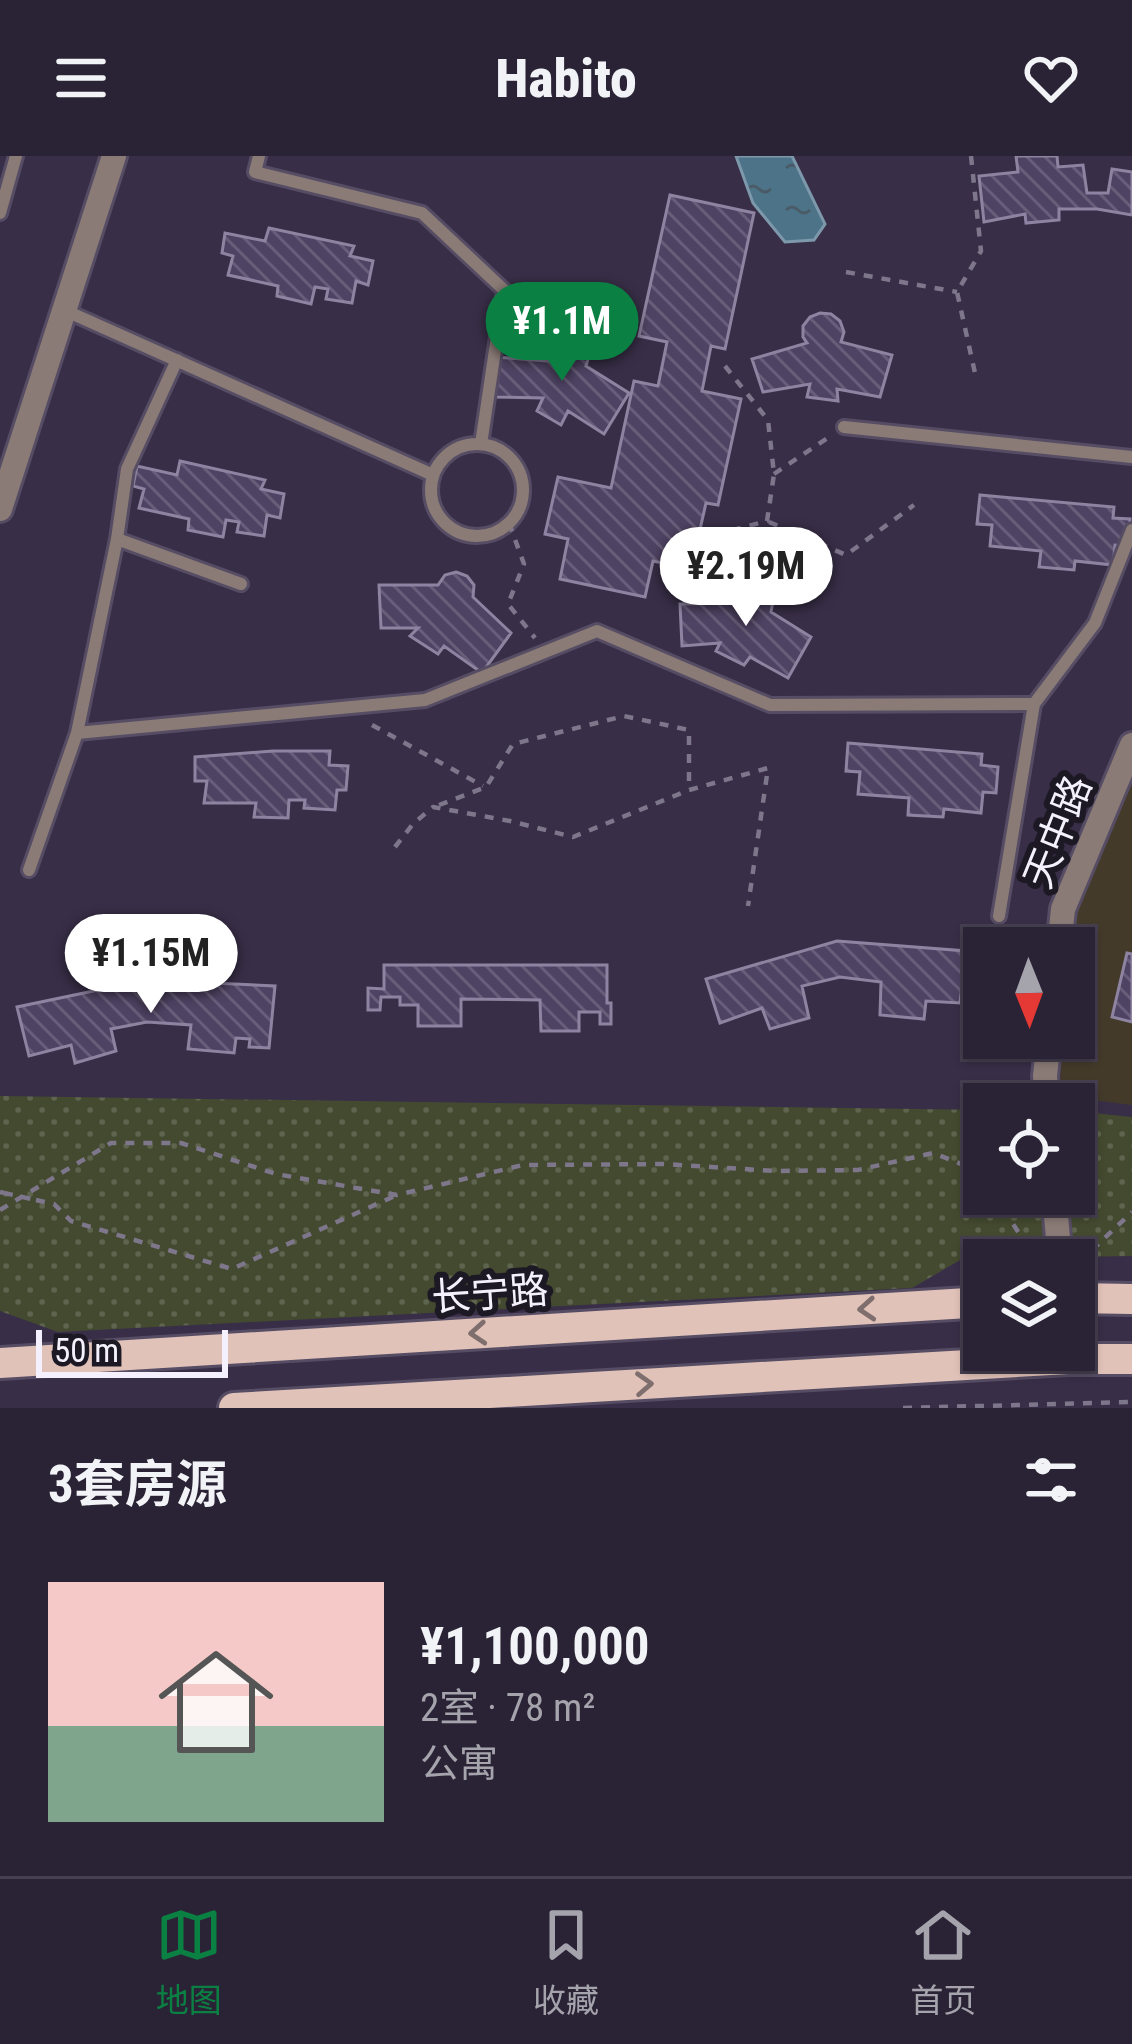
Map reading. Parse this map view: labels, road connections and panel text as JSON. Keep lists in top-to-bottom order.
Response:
{
  "streets": {
    "main road": ["长宁路"],
    "street": ["天中路"]
  },
  "scale_bar": "50 m",
  "north": "bottom",
  "page": {
    "header": "Habito",
    "price": ["¥1.1M", "¥2.19M", "¥1.15M"],
    "scale": "50 m",
    "heading": "3套房源",
    "list": [
      {
        "name": "¥1,100,000",
        "note": "2室 · 78 m² · 公寓"
      }
    ],
    "tabs": ["地图", "收藏", "首页"]
  }
}
